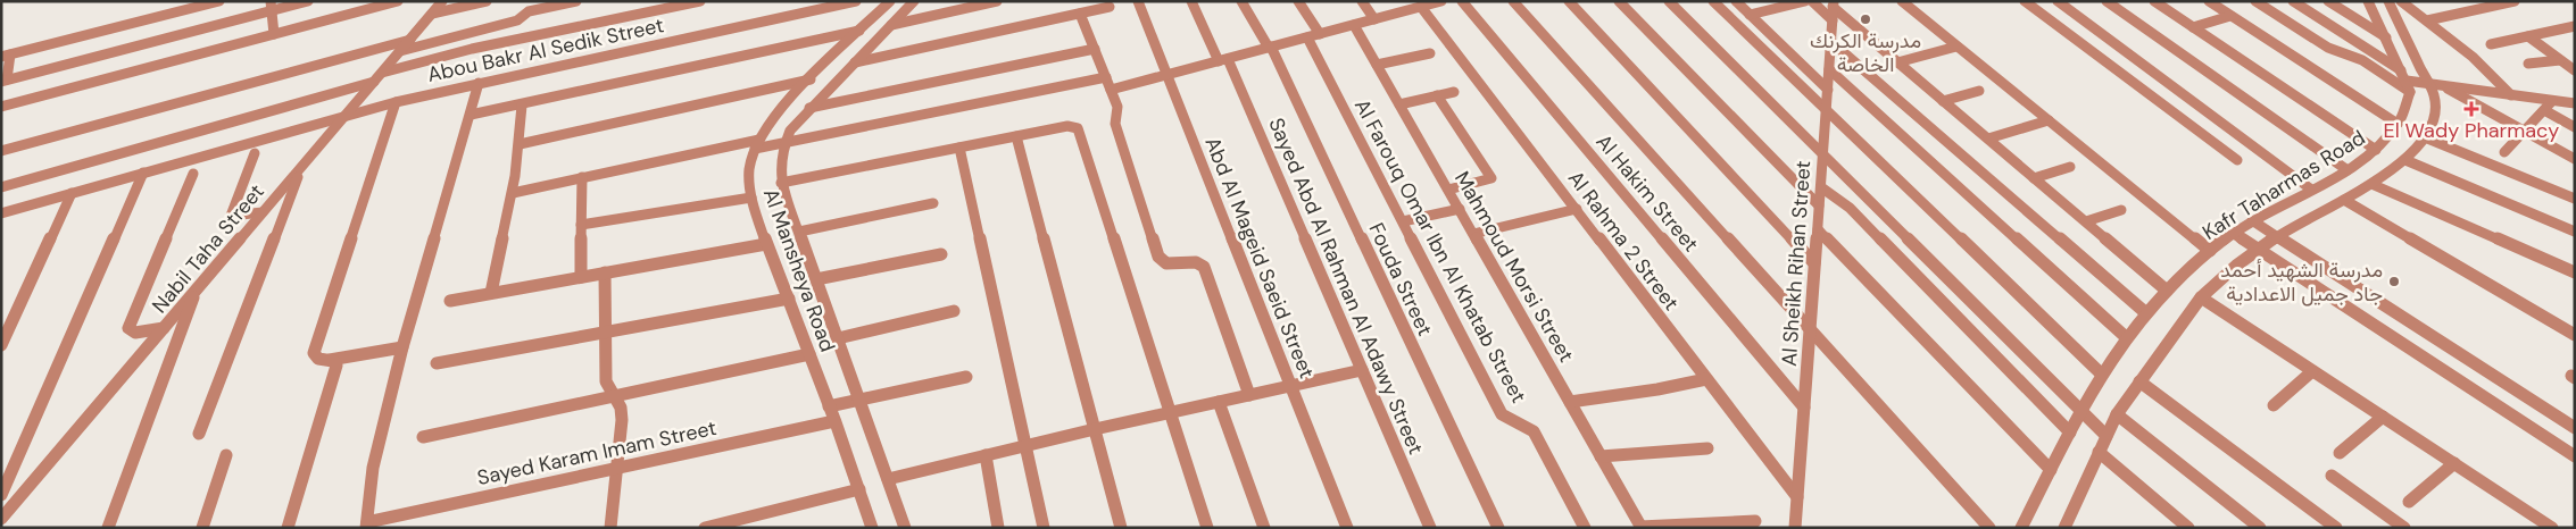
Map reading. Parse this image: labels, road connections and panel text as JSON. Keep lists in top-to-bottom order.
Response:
{
  "streets": {
    "street": [
      "Abou Bakr Al Sedik Street",
      "Kafr Taharmas Road",
      "Al Hakim Street",
      "Al Rahma 2 Street",
      "Nabil Taha Street",
      "Al Farouq Omar Ibn Al Khatab Street",
      "Abd Al Mageid Saeid Street",
      "Al Sheikh Rihan Street",
      "Mahmoud Morsi Street",
      "Al Mansheya Road",
      "Fouda Street",
      "Sayed Abd Al Rahman Al Adawy Street",
      "Sayed Karam Imam Street"
    ]
  },
  "crossings": [
    ["Abou Bakr Al Sedik Street", "Nabil Taha Street"],
    ["Al Hakim Street", "Al Sheikh Rihan Street"],
    ["Al Rahma 2 Street", "Al Sheikh Rihan Street"],
    ["Al Mansheya Road", "Sayed Karam Imam Street"]
  ],
  "places": {
    "other": ["مدرسة الكرنك الخاصة", "مدرسة الشهيد أحمد جاد جميل الاعدادية"],
    "health": ["El Wady Pharmacy"]
  }
}
